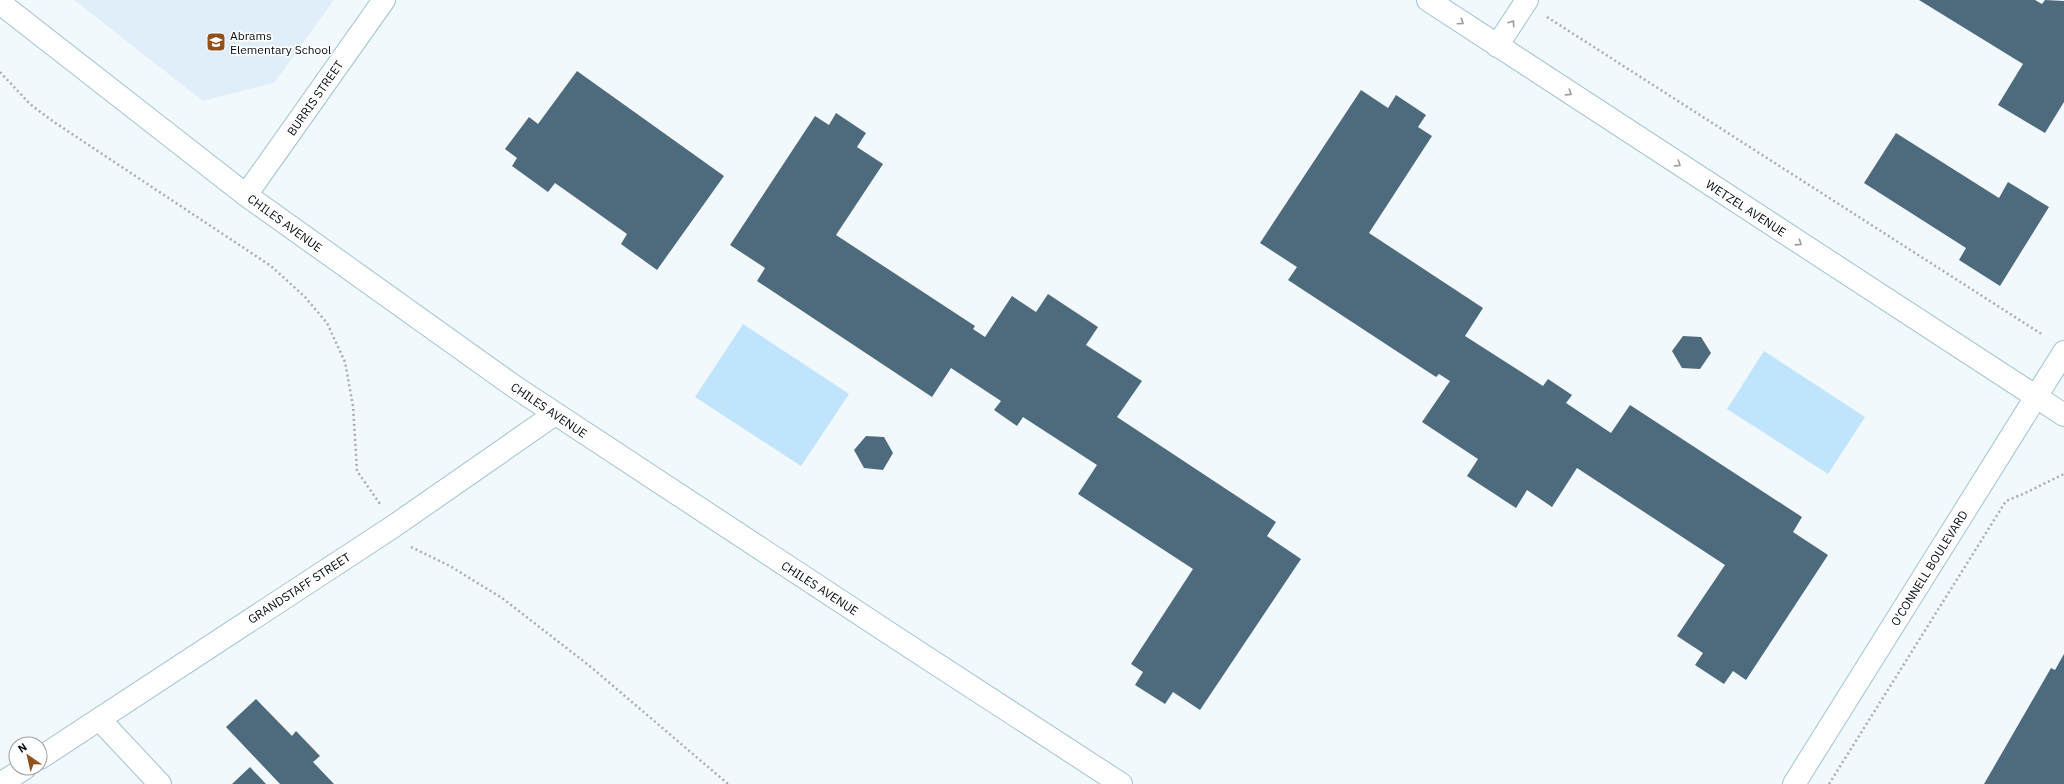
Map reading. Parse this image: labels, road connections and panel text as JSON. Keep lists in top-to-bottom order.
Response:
{
  "streets": {
    "street": [
      "BURRIS STREET",
      "WETZEL AVENUE",
      "CHILES AVENUE",
      "O'CONNELL BOULEVARD",
      "GRANDSTAFF STREET"
    ]
  },
  "crossings": [
    ["BURRIS STREET", "CHILES AVENUE"],
    ["WETZEL AVENUE", "O'CONNELL BOULEVARD"],
    ["CHILES AVENUE", "GRANDSTAFF STREET"]
  ],
  "one_way": ["WETZEL AVENUE"],
  "places": {
    "school or university": ["Abrams Elementary School"]
  },
  "north": "top left"
}
